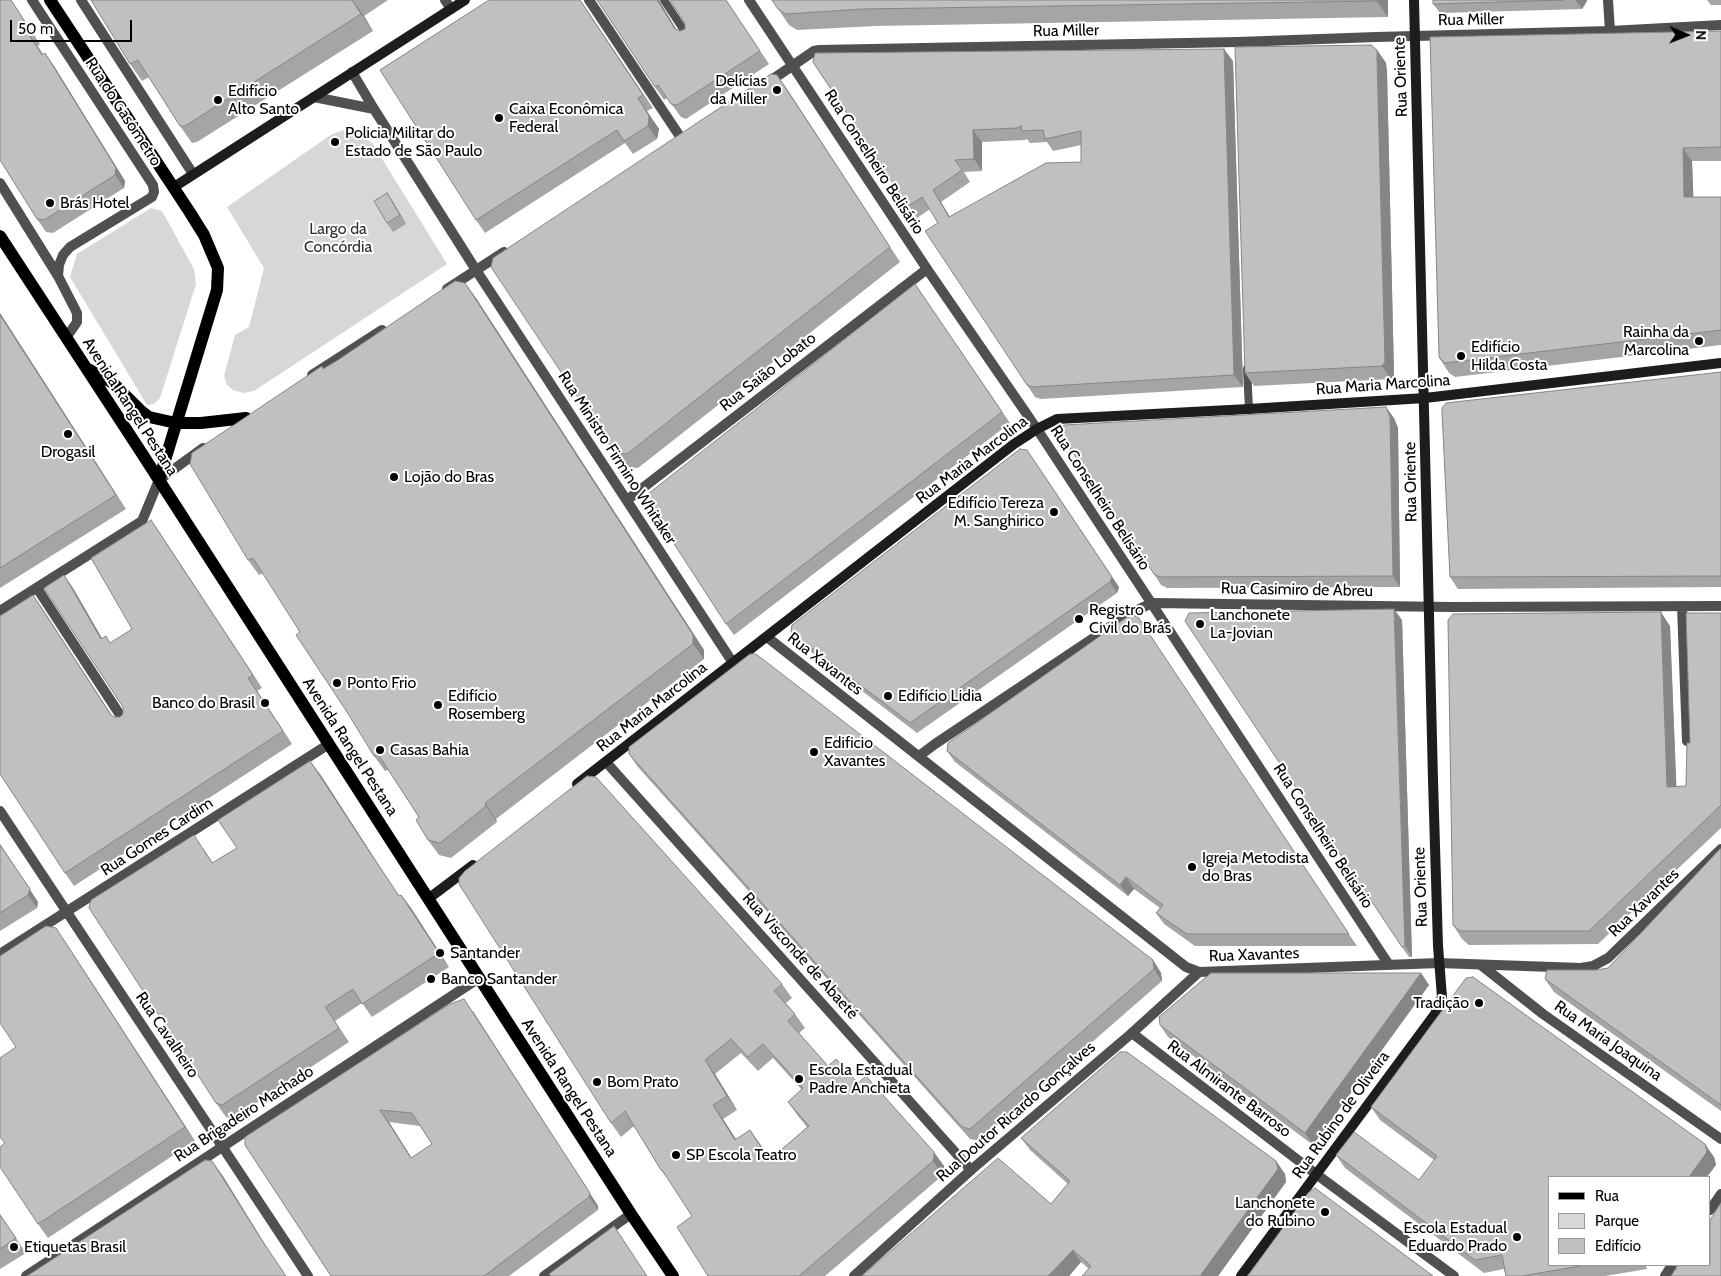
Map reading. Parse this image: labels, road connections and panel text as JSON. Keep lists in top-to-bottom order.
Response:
{
  "streets": {
    "main road": [
      "Rua Oriente",
      "Rua Maria Marcolina",
      "Avenida Rangel Pestana",
      "Rua Rubino de Oliveira"
    ],
    "street": [
      "Rua Miller",
      "Rua do Gasômetro",
      "Rua Conselheiro Belisário",
      "Rua Saião Lobato",
      "Rua Ministro Firmino Whitaker",
      "Rua Casimiro de Abreu",
      "Rua Xavantes",
      "Rua Gomes Cardim",
      "Rua Visconde de Abaeté",
      "Rua Cavalheiro",
      "Rua Maria Joaquina",
      "Rua Almirante Barroso",
      "Rua Doutor Ricardo Gonçalves",
      "Rua Brigadeiro Machado"
    ]
  },
  "crossings": [
    ["Rua Miller", "Rua Oriente"],
    ["Rua Miller", "Rua Conselheiro Belisário"],
    ["Rua Oriente", "Rua Maria Marcolina"],
    ["Rua Oriente", "Rua Casimiro de Abreu"],
    ["Rua Oriente", "Rua Xavantes"],
    ["Rua Oriente", "Rua Rubino de Oliveira"],
    ["Rua Conselheiro Belisário", "Rua Saião Lobato"],
    ["Rua Conselheiro Belisário", "Rua Maria Marcolina"],
    ["Rua Conselheiro Belisário", "Rua Casimiro de Abreu"],
    ["Rua Conselheiro Belisário", "Rua Xavantes"],
    ["Rua Saião Lobato", "Rua Ministro Firmino Whitaker"],
    ["Rua Maria Marcolina", "Rua Ministro Firmino Whitaker"],
    ["Rua Maria Marcolina", "Rua Xavantes"],
    ["Rua Maria Marcolina", "Rua Visconde de Abaeté"],
    ["Avenida Rangel Pestana", "Rua Gomes Cardim"],
    ["Avenida Rangel Pestana", "Rua Brigadeiro Machado"],
    ["Rua Casimiro de Abreu", "Rua Xavantes"],
    ["Rua Xavantes", "Rua Maria Joaquina"],
    ["Rua Xavantes", "Rua Doutor Ricardo Gonçalves"],
    ["Rua Xavantes", "Rua Rubino de Oliveira"],
    ["Rua Gomes Cardim", "Rua Cavalheiro"],
    ["Rua Visconde de Abaeté", "Rua Doutor Ricardo Gonçalves"],
    ["Rua Cavalheiro", "Rua Brigadeiro Machado"],
    ["Rua Almirante Barroso", "Rua Doutor Ricardo Gonçalves"],
    ["Rua Almirante Barroso", "Rua Rubino de Oliveira"]
  ],
  "parks": ["Largo da Concórdia"],
  "places": [
    "Delícias da Miller",
    "Edifício Alto Santo",
    "Caixa Econômica Federal",
    "Policia Militar do Estado de São Paulo",
    "Brás Hotel",
    "Rainha da Marcolina",
    "Edifício Hilda Costa",
    "Drogasil",
    "Lojão do Bras",
    "Edifício Tereza M. Sanghirico",
    "Registro Civil do Brás",
    "Lanchonete La-Jovian",
    "Ponto Frio",
    "Edifício Lidia",
    "Banco do Brasil",
    "Edifício Rosemberg",
    "Casas Bahia",
    "Edificio Xavantes",
    "Igreja Metodista do Bras",
    "Santander",
    "Banco Santander",
    "Tradição",
    "Escola Estadual Padre Anchieta",
    "Bom Prato",
    "SP Escola Teatro",
    "Lanchonete do Rubino",
    "Escola Estadual Eduardo Prado",
    "Etiquetas Brasil"
  ],
  "legend": ["Rua", "Parque", "Edifício"],
  "scale_bar": "50 m",
  "north": "right"
}
